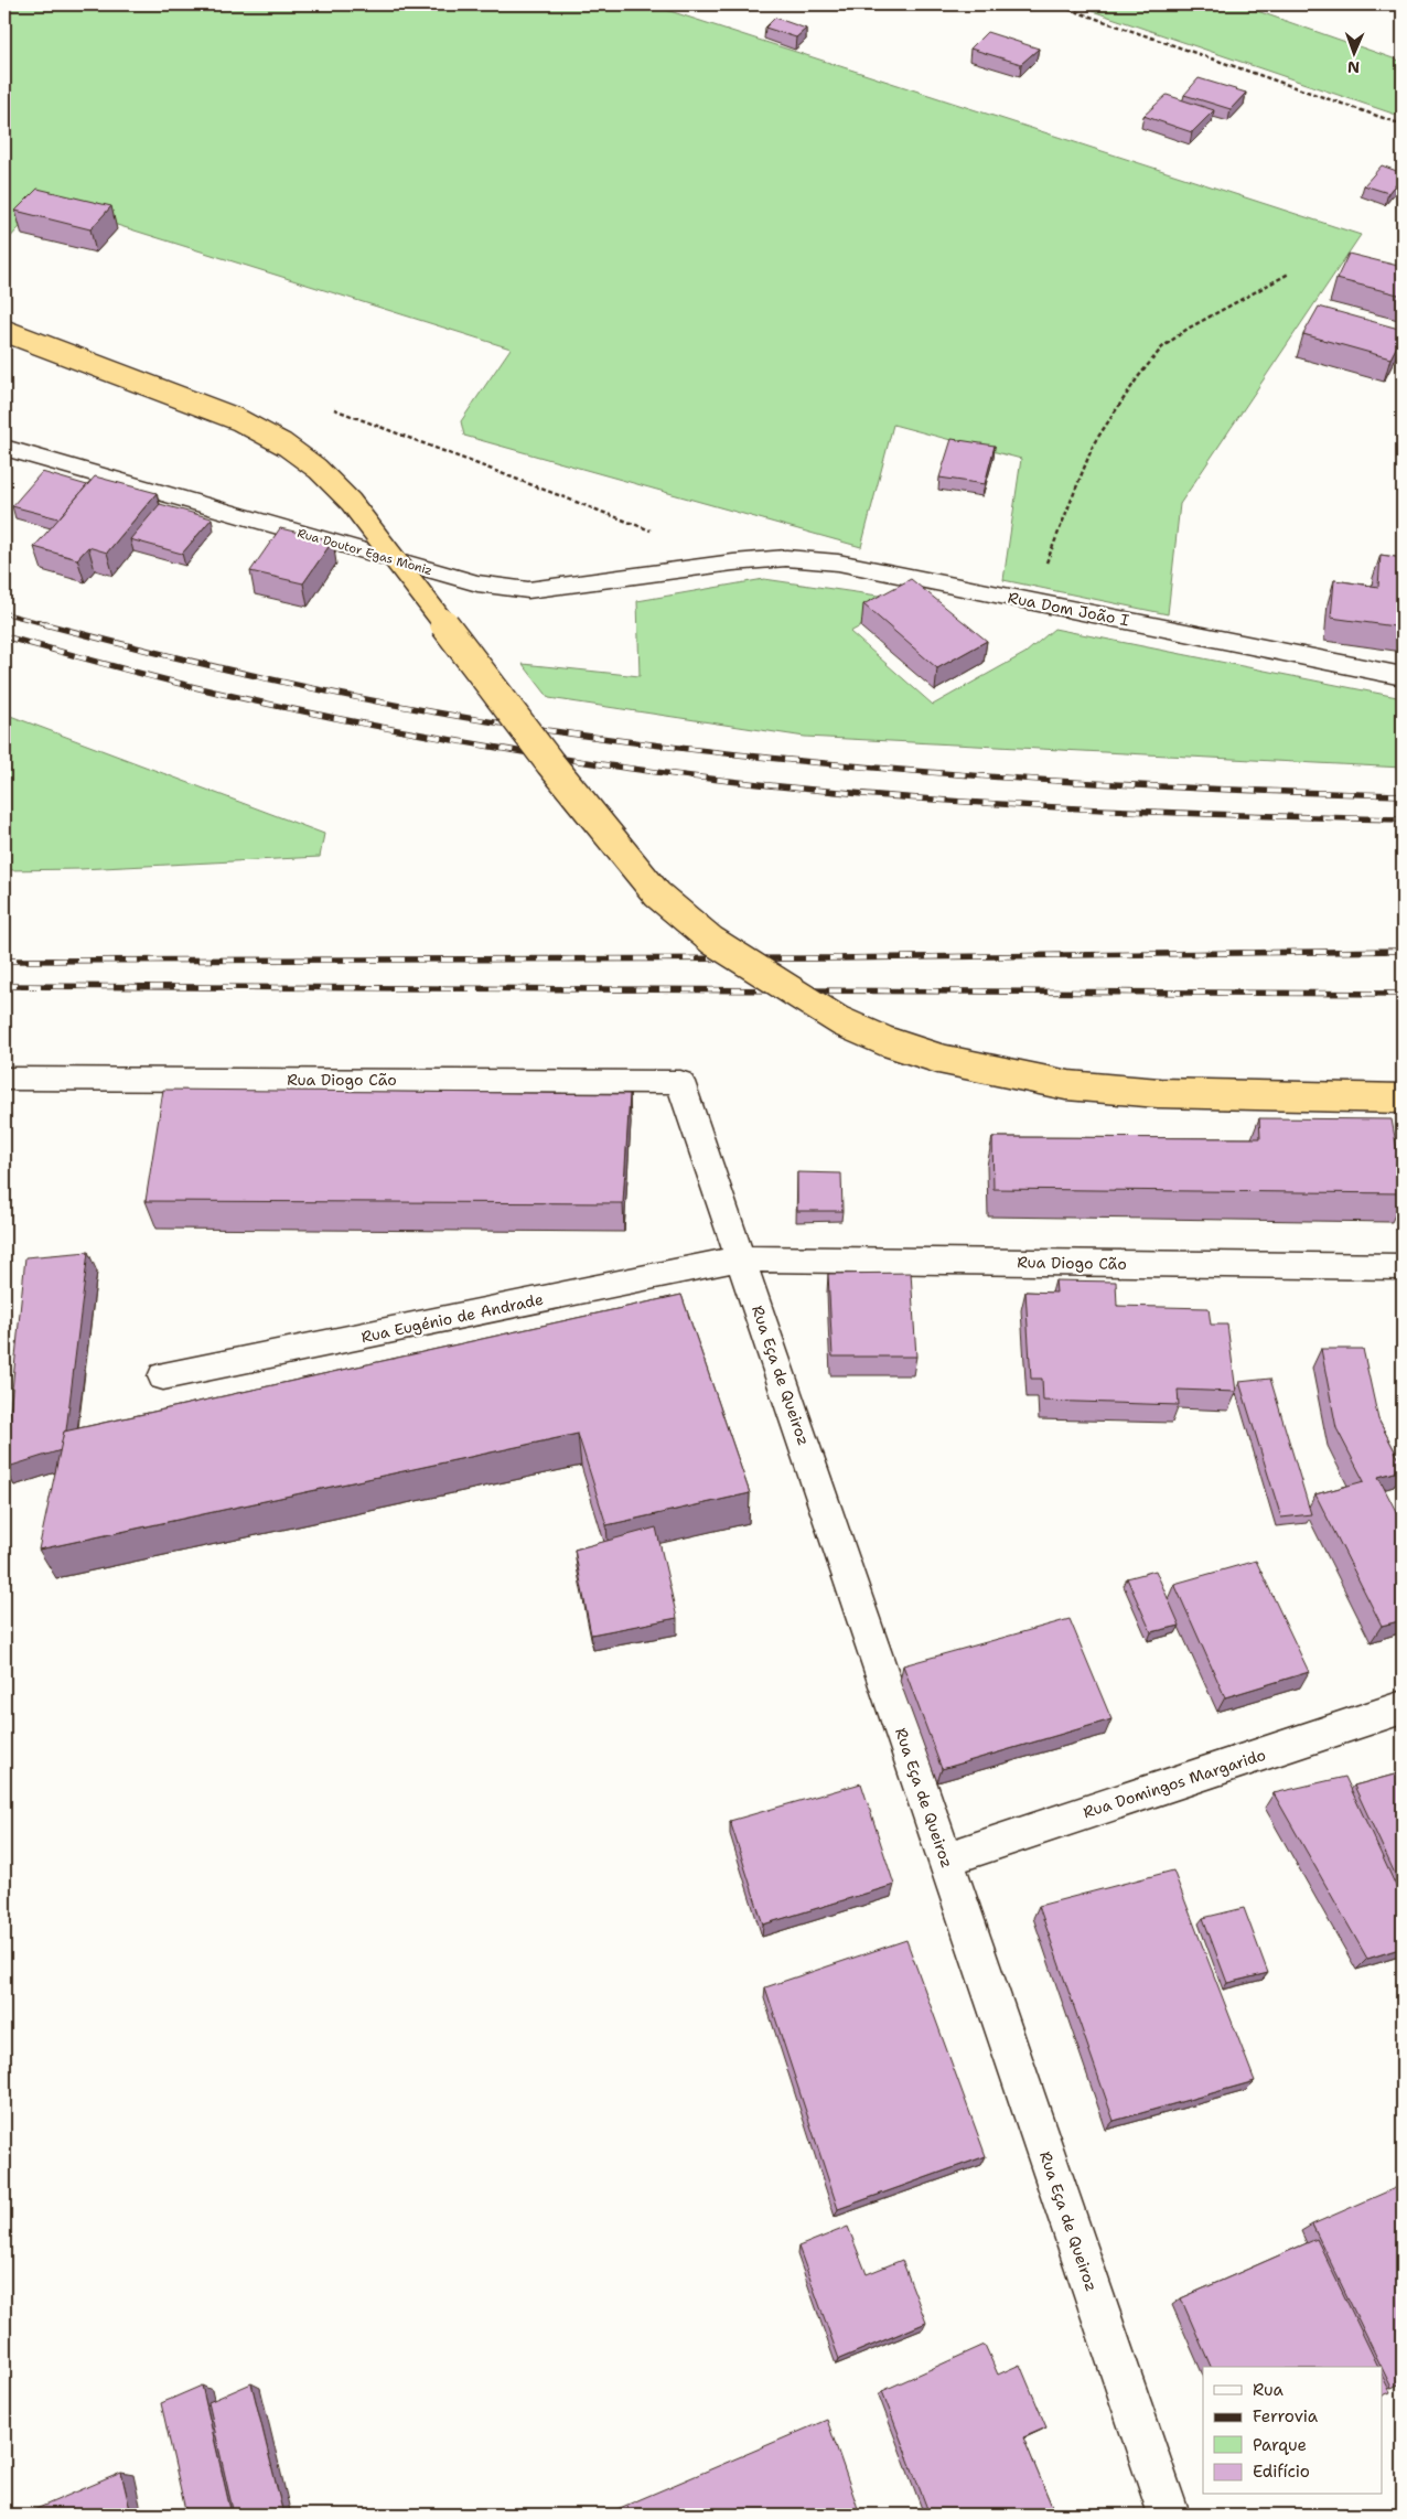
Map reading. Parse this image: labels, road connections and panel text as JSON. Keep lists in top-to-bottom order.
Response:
{
  "streets": {
    "street": [
      "Rua Doutor Egas Moniz",
      "Rua Dom João I",
      "Rua Diogo Cão",
      "Rua Eugénio de Andrade",
      "Rua Eça de Queiroz",
      "Rua Domingos Margarido"
    ]
  },
  "crossings": [
    ["Rua Doutor Egas Moniz", "Rua Dom João I"],
    ["Rua Diogo Cão", "Rua Eugénio de Andrade"],
    ["Rua Diogo Cão", "Rua Eça de Queiroz"],
    ["Rua Eugénio de Andrade", "Rua Eça de Queiroz"],
    ["Rua Eça de Queiroz", "Rua Domingos Margarido"]
  ],
  "legend": [
    "Rua",
    "Ferrovia",
    "Parque",
    "Edifício"
  ],
  "north": "bottom"
}
